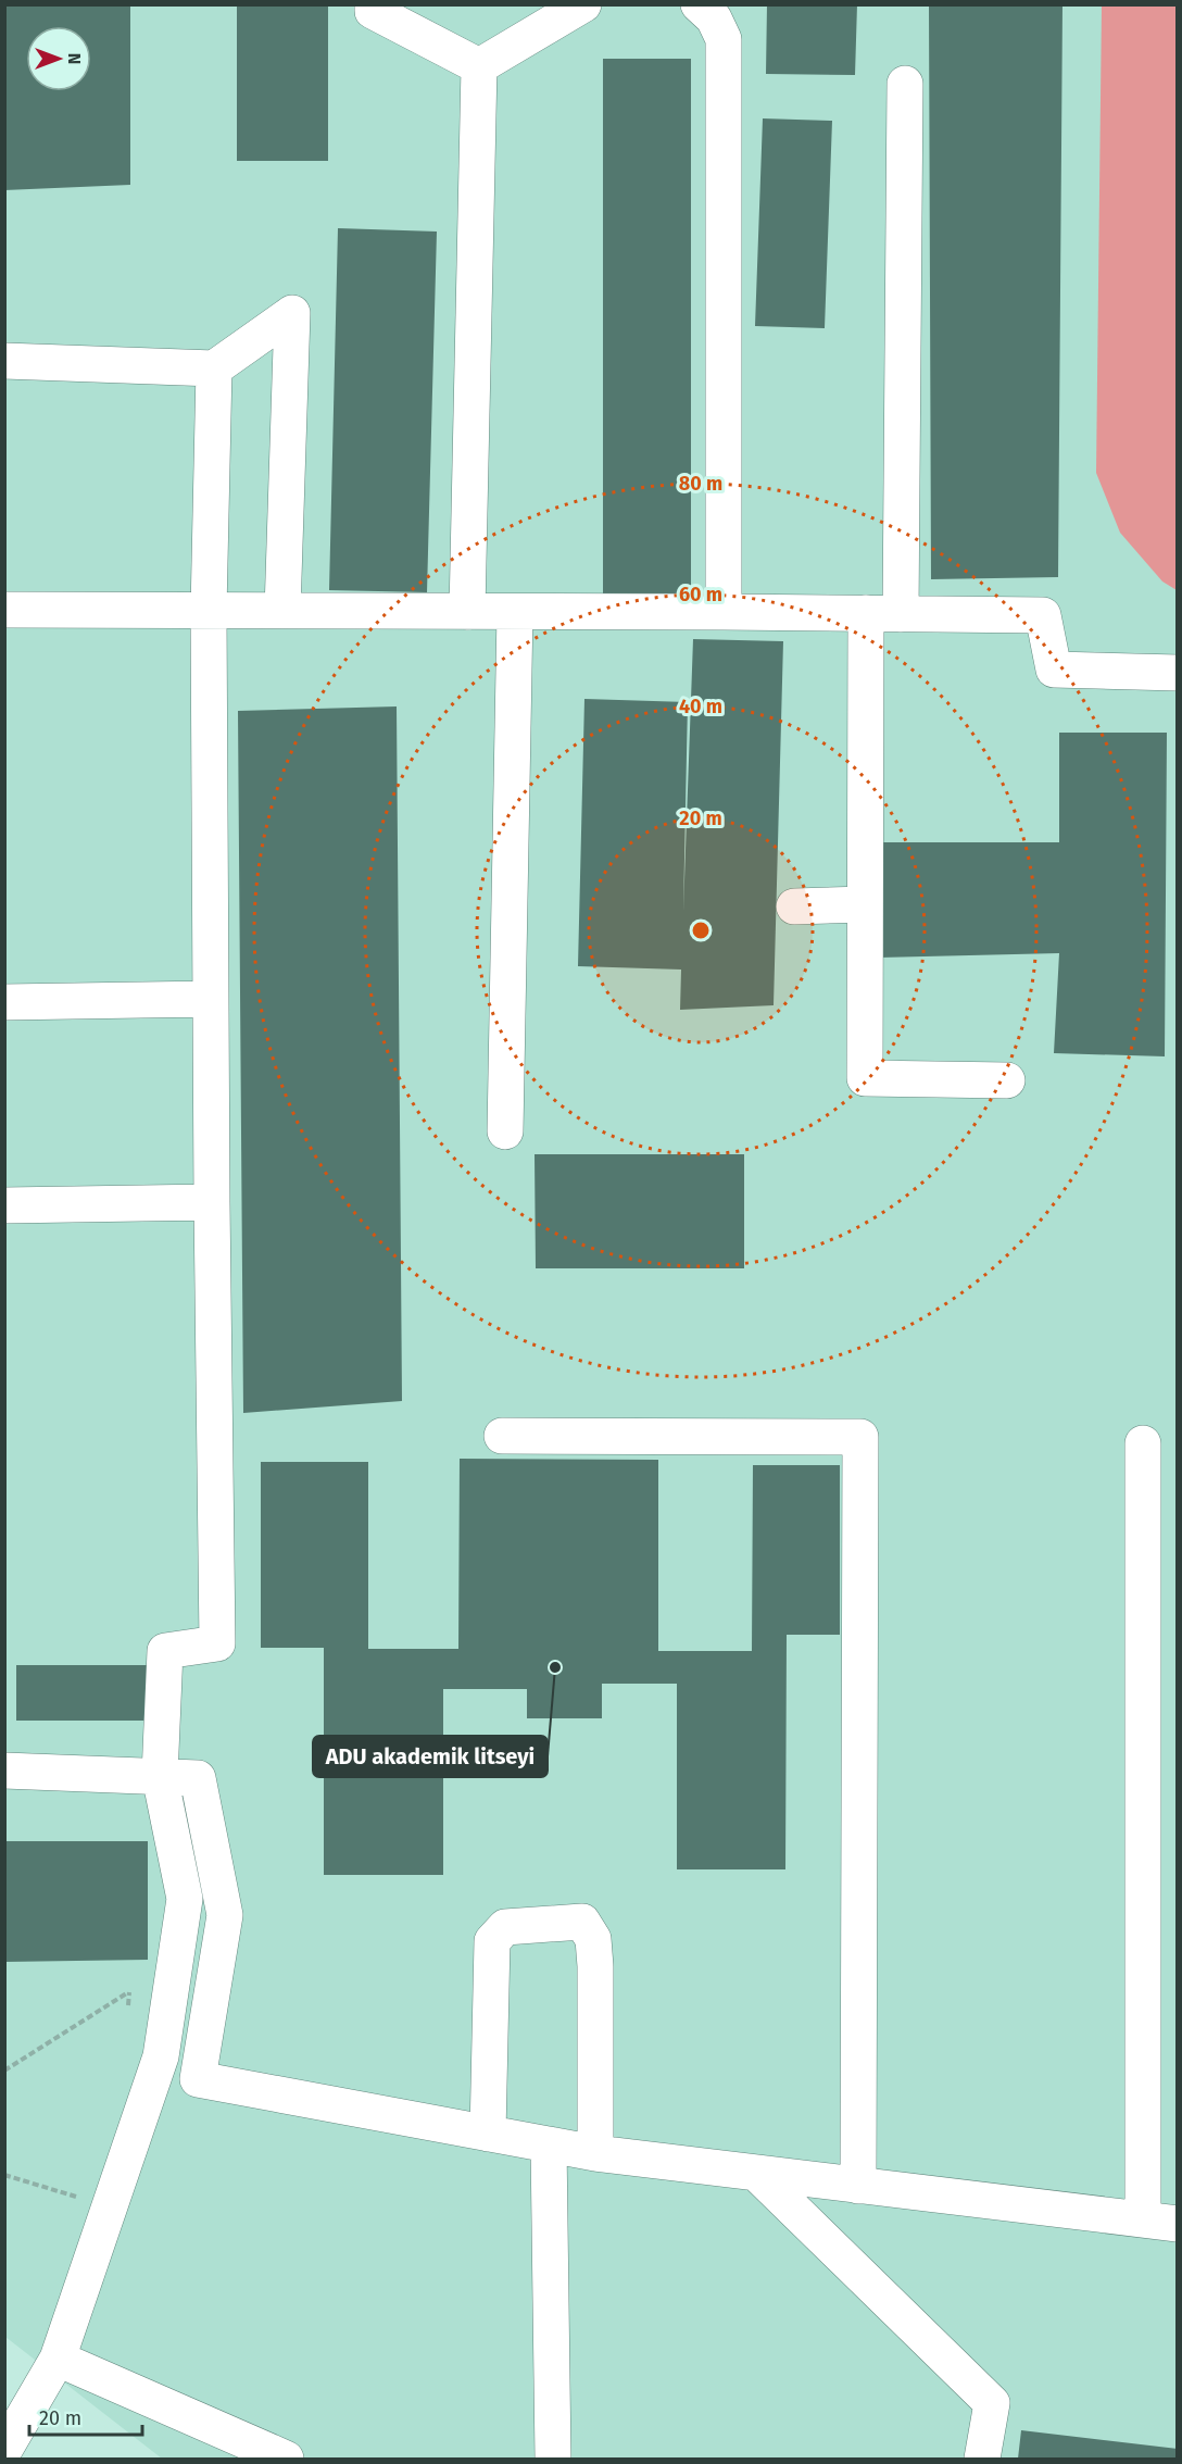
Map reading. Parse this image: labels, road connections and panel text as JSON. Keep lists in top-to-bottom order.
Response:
{
  "places": ["ADU akademik litseyi"],
  "scale_bar": "20 m",
  "north": "right",
  "rings": [
    "80 m",
    "60 m",
    "40 m",
    "20 m"
  ]
}
